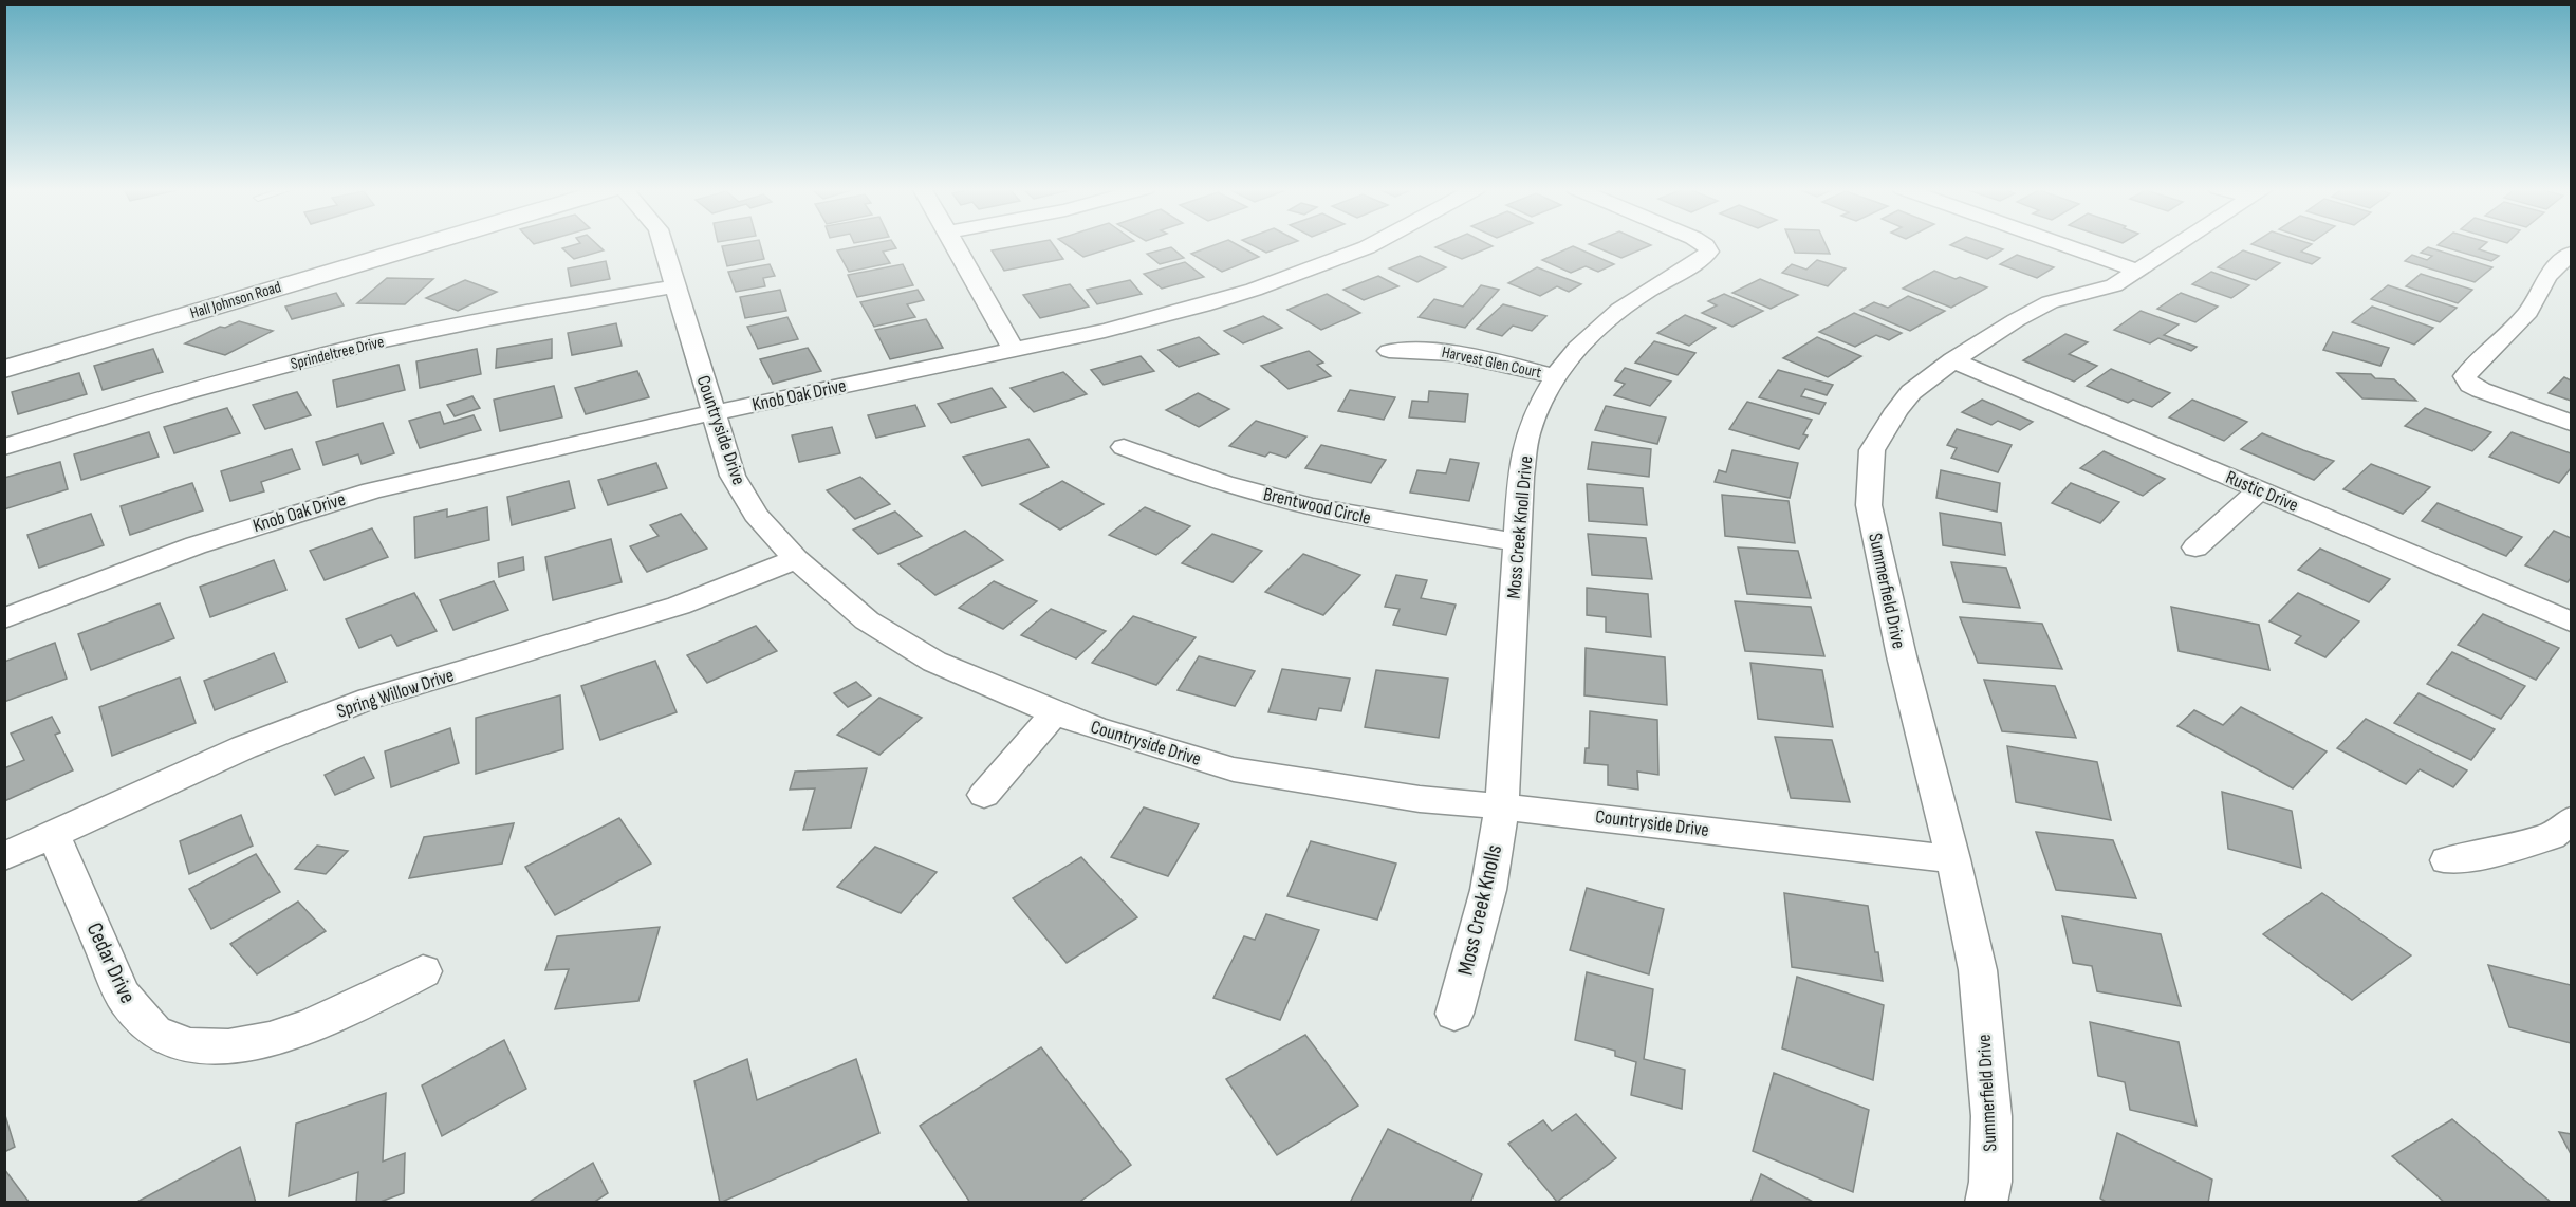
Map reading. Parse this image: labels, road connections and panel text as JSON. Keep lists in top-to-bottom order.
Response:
{
  "streets": {
    "main road": ["Hall Johnson Road"],
    "street": [
      "Sprindeltree Drive",
      "Harvest Glen Court",
      "Knob Oak Drive",
      "Countryside Drive",
      "Rustic Drive",
      "Brentwood Circle",
      "Moss Creek Knoll Drive",
      "Summerfield Drive",
      "Spring Willow Drive",
      "Moss Creek Knolls",
      "Cedar Drive"
    ]
  },
  "crossings": [
    ["Sprindeltree Drive", "Countryside Drive"],
    ["Harvest Glen Court", "Moss Creek Knoll Drive"],
    ["Knob Oak Drive", "Countryside Drive"],
    ["Countryside Drive", "Moss Creek Knoll Drive"],
    ["Countryside Drive", "Summerfield Drive"],
    ["Countryside Drive", "Spring Willow Drive"],
    ["Countryside Drive", "Moss Creek Knolls"],
    ["Rustic Drive", "Summerfield Drive"],
    ["Brentwood Circle", "Moss Creek Knoll Drive"],
    ["Moss Creek Knoll Drive", "Moss Creek Knolls"],
    ["Spring Willow Drive", "Cedar Drive"]
  ]
}
